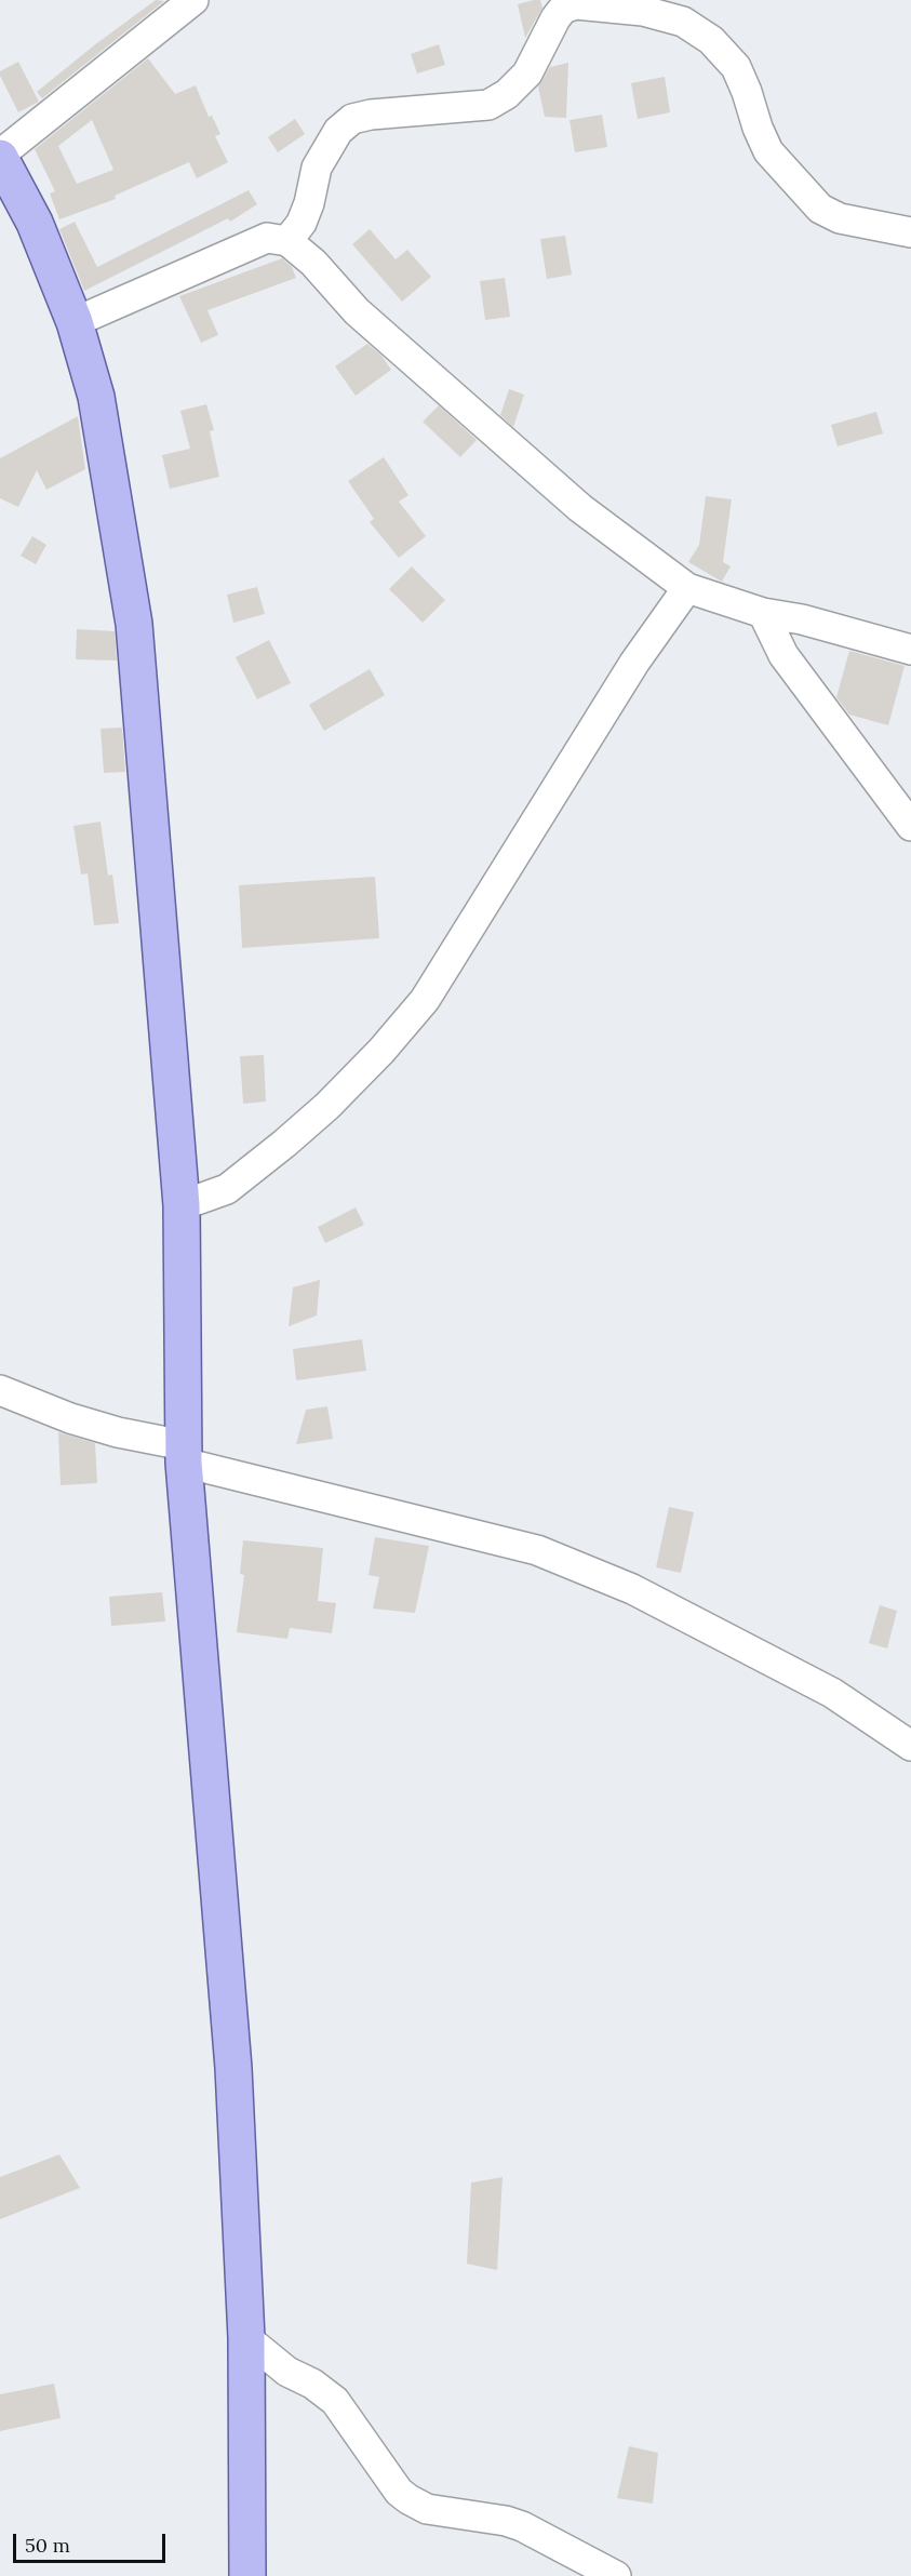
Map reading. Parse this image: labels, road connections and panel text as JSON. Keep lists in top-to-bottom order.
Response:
{
  "scale_bar": "50 m"
}
